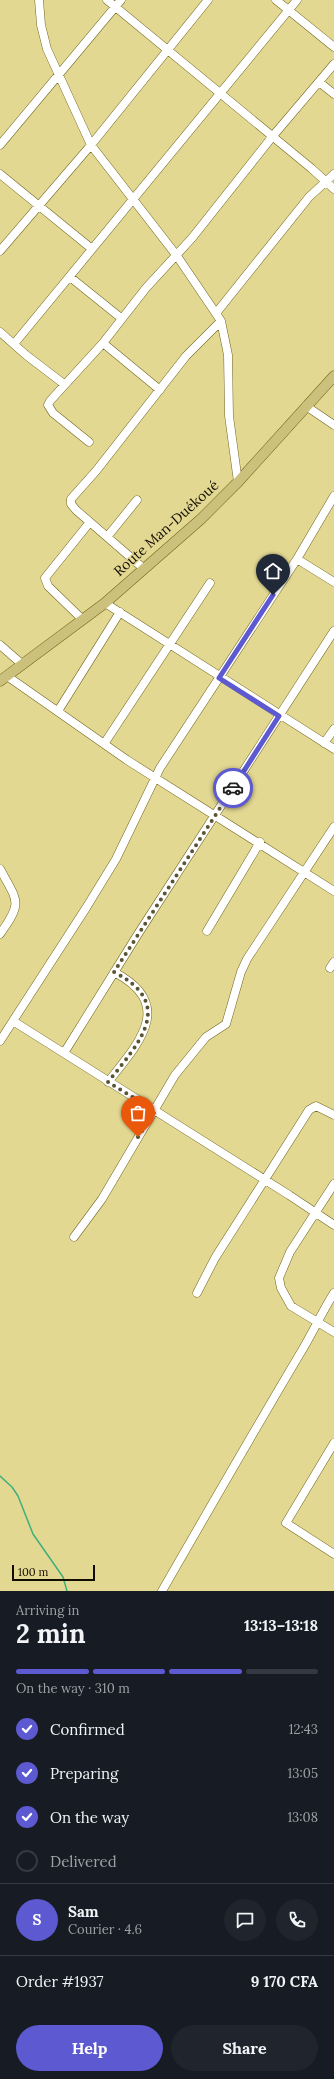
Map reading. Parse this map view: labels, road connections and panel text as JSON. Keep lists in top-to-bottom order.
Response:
{
  "streets": {
    "main road": ["Route Man-Duékoué"]
  },
  "scale_bar": "100 m",
  "page": {
    "scale": "100 m",
    "heading": ["2 min", "Arriving in", "13:13–13:18"],
    "panel": [
      "Sam",
      "Courier · 4.6",
      "Order #1937",
      "9 170 CFA"
    ],
    "bar": "On the way · 310 m",
    "list": [
      ["Confirmed", "12:43"],
      ["Preparing", "13:05"],
      ["On the way", "13:08"],
      "Delivered"
    ],
    "round": "S",
    "buttons": ["Help", "Share"]
  }
}
